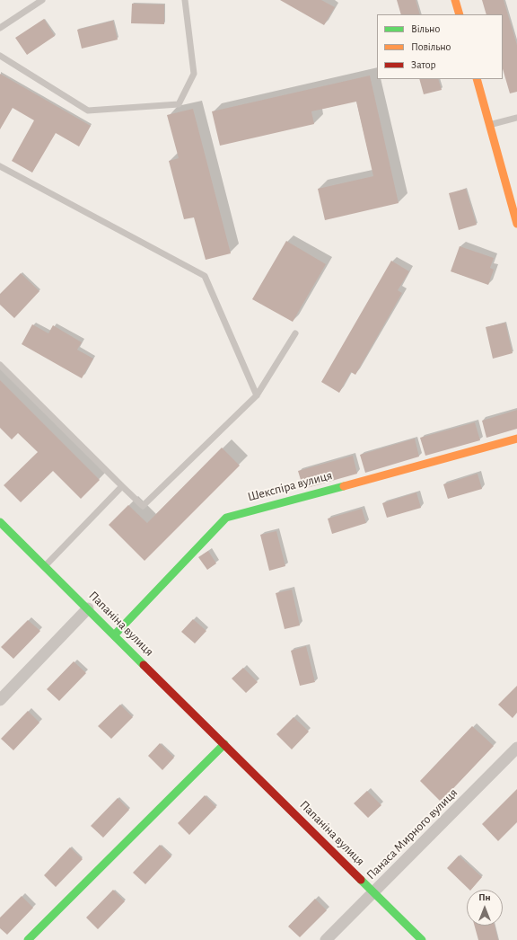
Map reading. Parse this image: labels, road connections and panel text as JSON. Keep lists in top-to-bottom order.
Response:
{
  "streets": {
    "street": ["Шекспіра вулиця", "Папаніна вулиця", "Панаса Мирного вулиця"]
  },
  "crossings": [
    ["Шекспіра вулиця", "Папаніна вулиця"],
    ["Папаніна вулиця", "Панаса Мирного вулиця"]
  ],
  "legend": ["Вільно", "Повільно", "Затор"],
  "north": "top"
}
